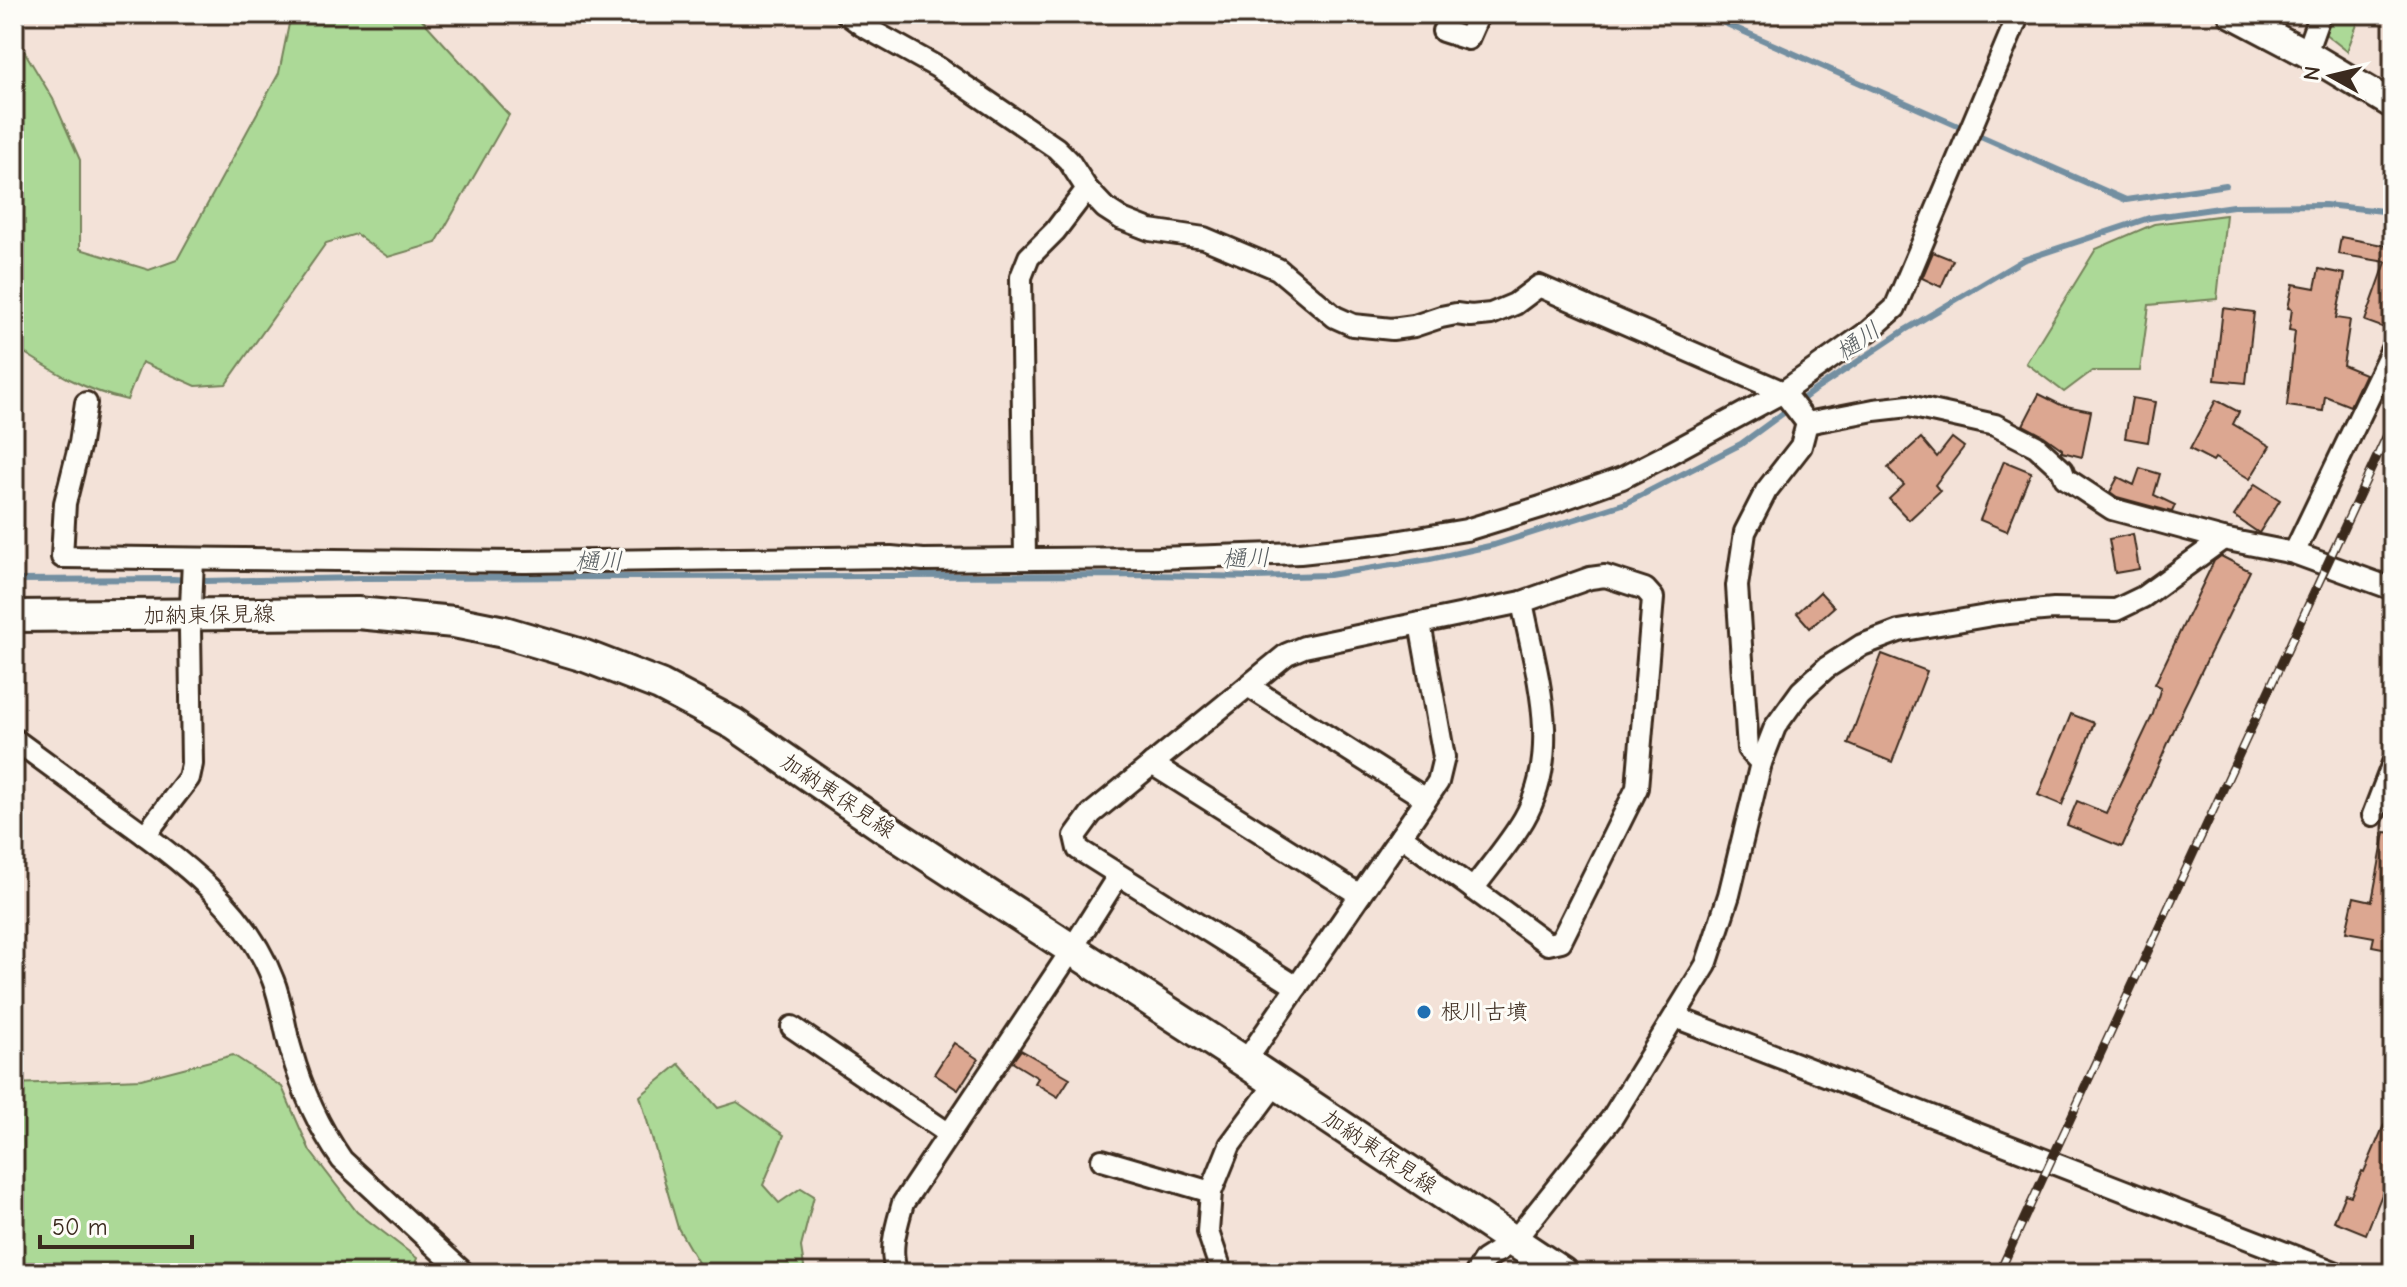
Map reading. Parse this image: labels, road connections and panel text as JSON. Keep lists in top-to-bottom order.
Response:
{
  "streets": {
    "main road": ["加納東保見線"]
  },
  "water": ["樋川"],
  "places": ["根川古墳"],
  "scale_bar": "50 m",
  "north": "left"
}
